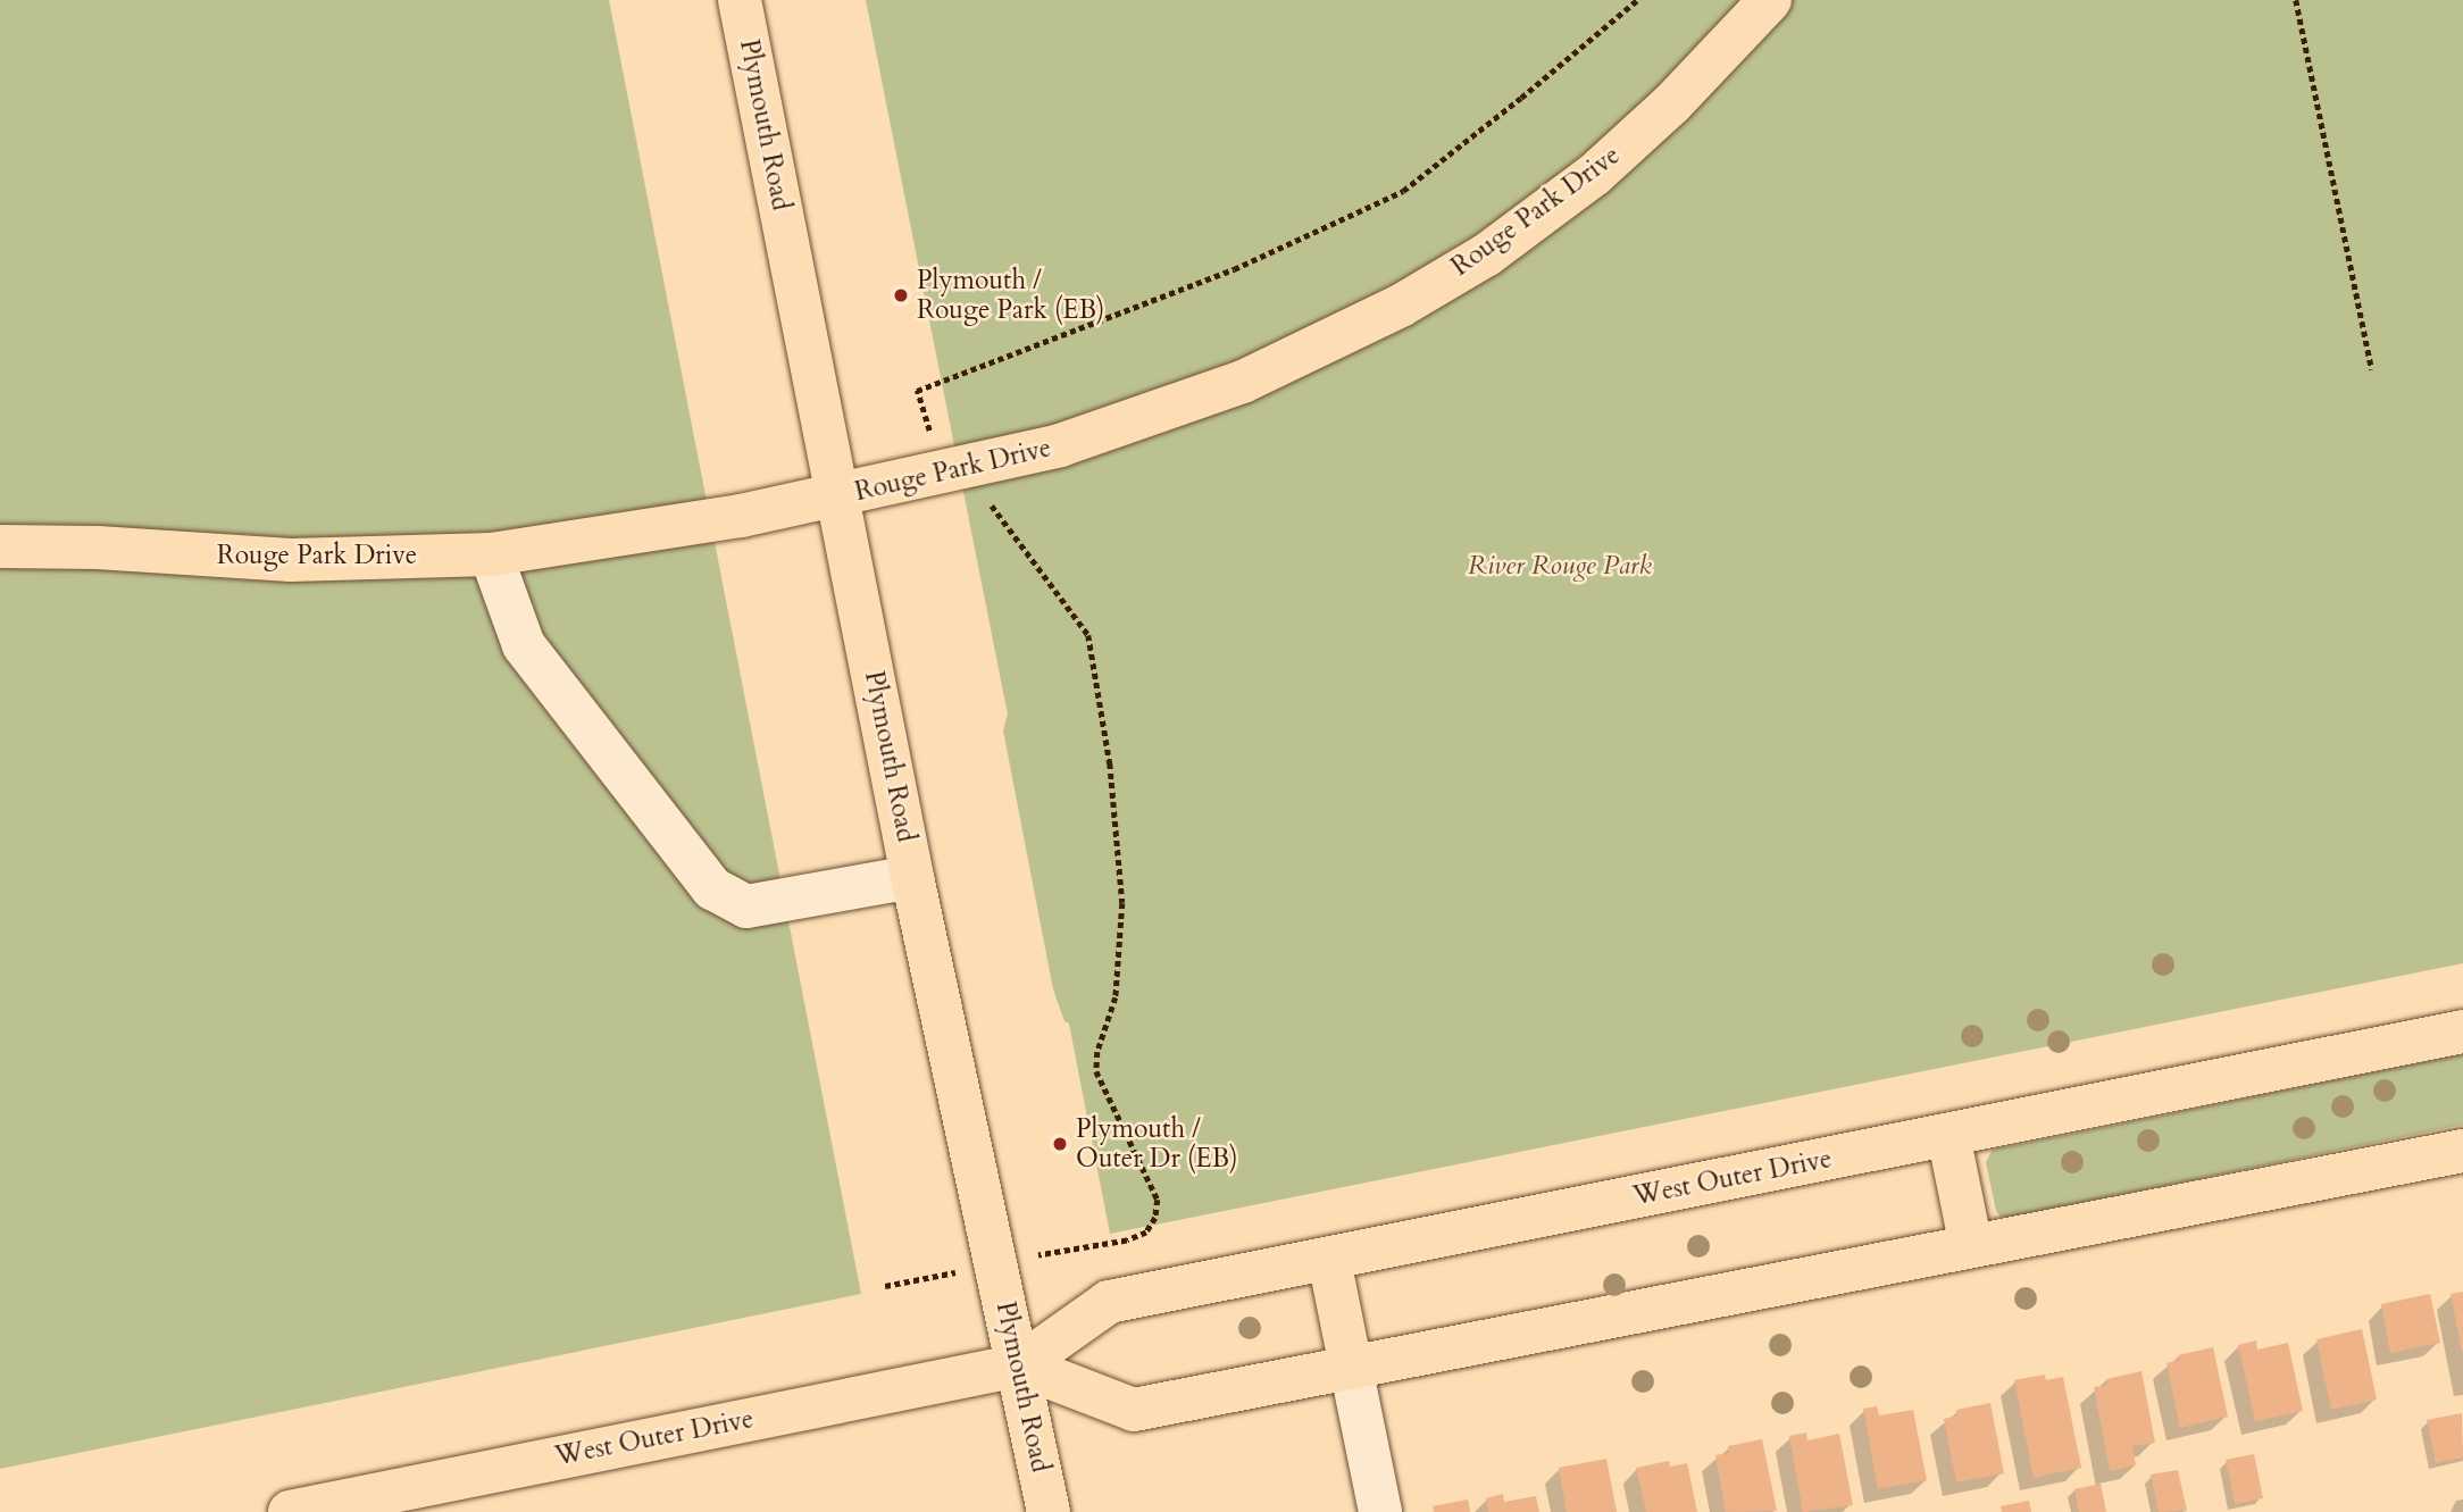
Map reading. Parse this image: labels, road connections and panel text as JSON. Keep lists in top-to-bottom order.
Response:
{
  "streets": {
    "main road": ["Plymouth Road", "Rouge Park Drive", "West Outer Drive"]
  },
  "crossings": [
    ["Plymouth Road", "Rouge Park Drive"],
    ["Plymouth Road", "West Outer Drive"]
  ],
  "parks": ["River Rouge Park"],
  "places": ["Plymouth / Rouge Park (EB)", "Plymouth / Outer Dr (EB)"]
}
